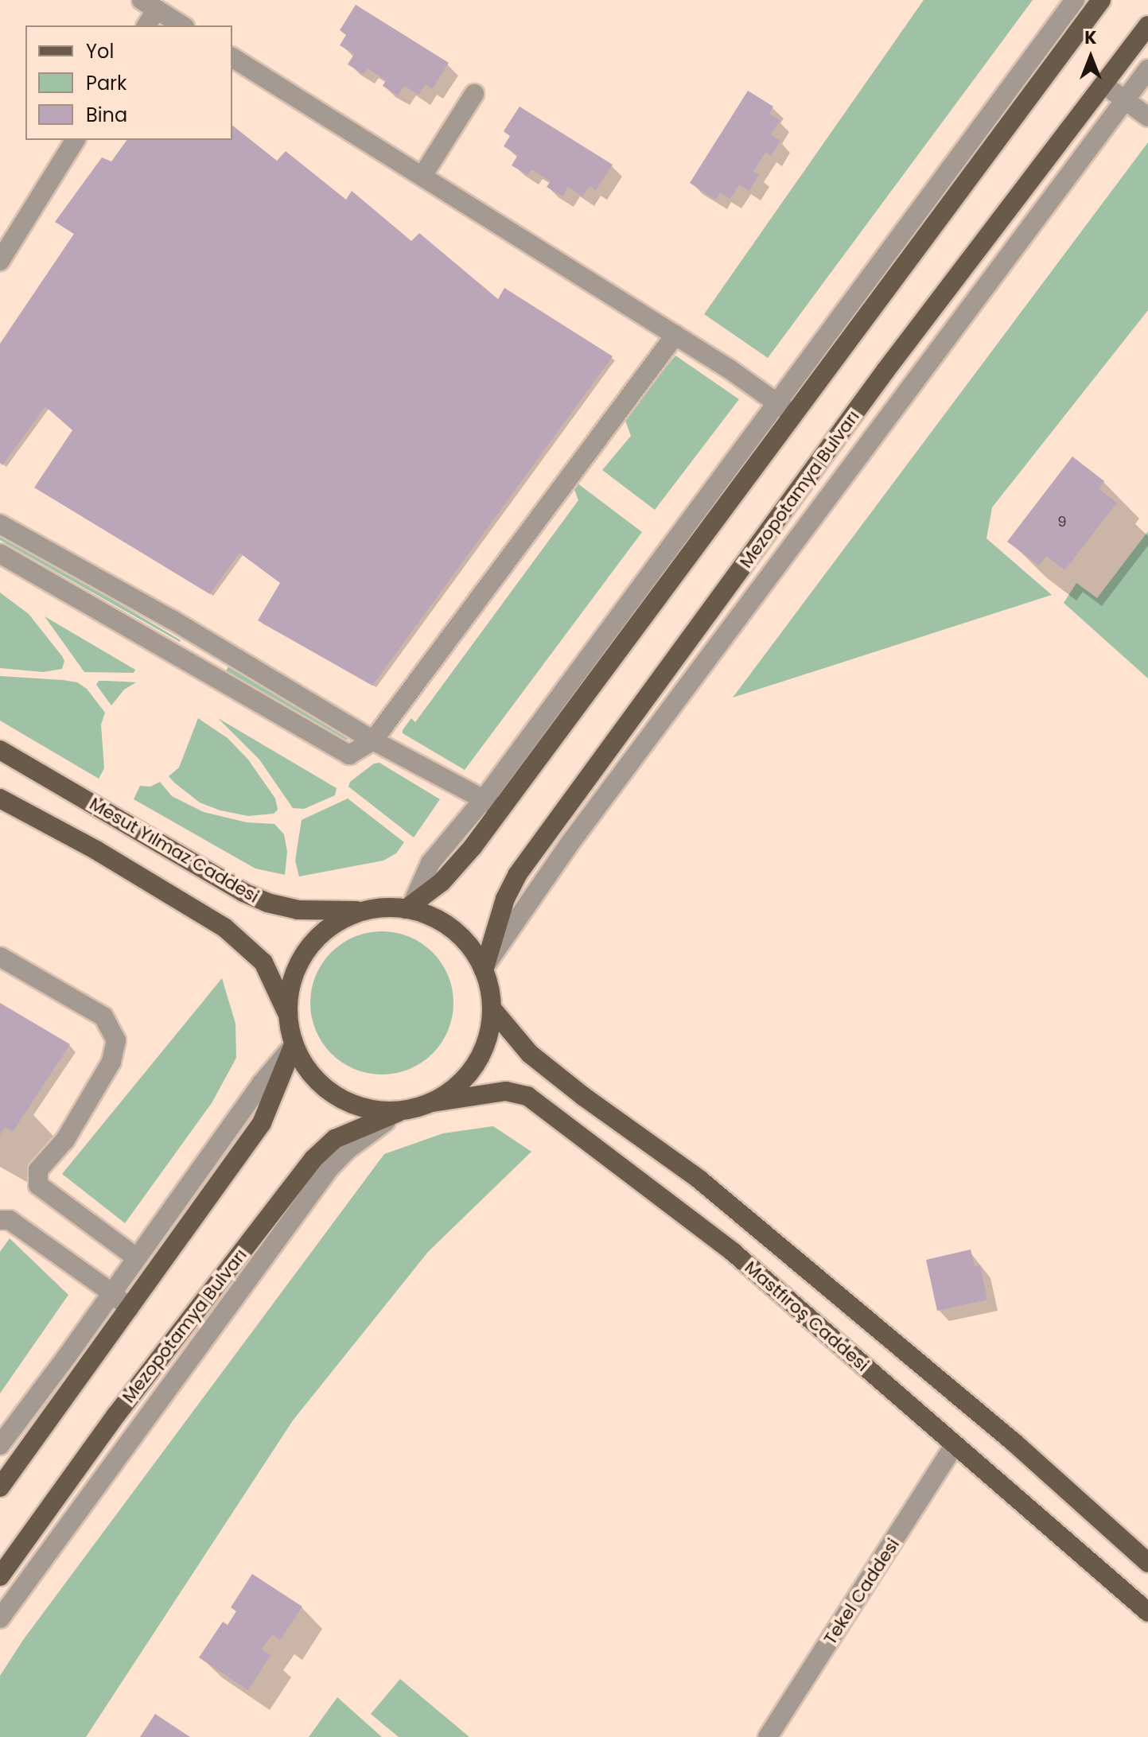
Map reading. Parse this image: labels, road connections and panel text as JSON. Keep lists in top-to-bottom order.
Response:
{
  "streets": {
    "main road": ["Mezopotamya Bulvarı", "Mesut Yılmaz Caddesi", "Mastfıroş Caddesi"],
    "street": ["Tekel Caddesi"]
  },
  "crossings": [
    ["Mezopotamya Bulvarı", "Mesut Yılmaz Caddesi"],
    ["Mezopotamya Bulvarı", "Mastfıroş Caddesi"],
    ["Mesut Yılmaz Caddesi", "Mastfıroş Caddesi"],
    ["Mastfıroş Caddesi", "Tekel Caddesi"]
  ],
  "house_numbers": ["9"],
  "legend": ["Yol", "Park", "Bina"],
  "north": "top"
}
